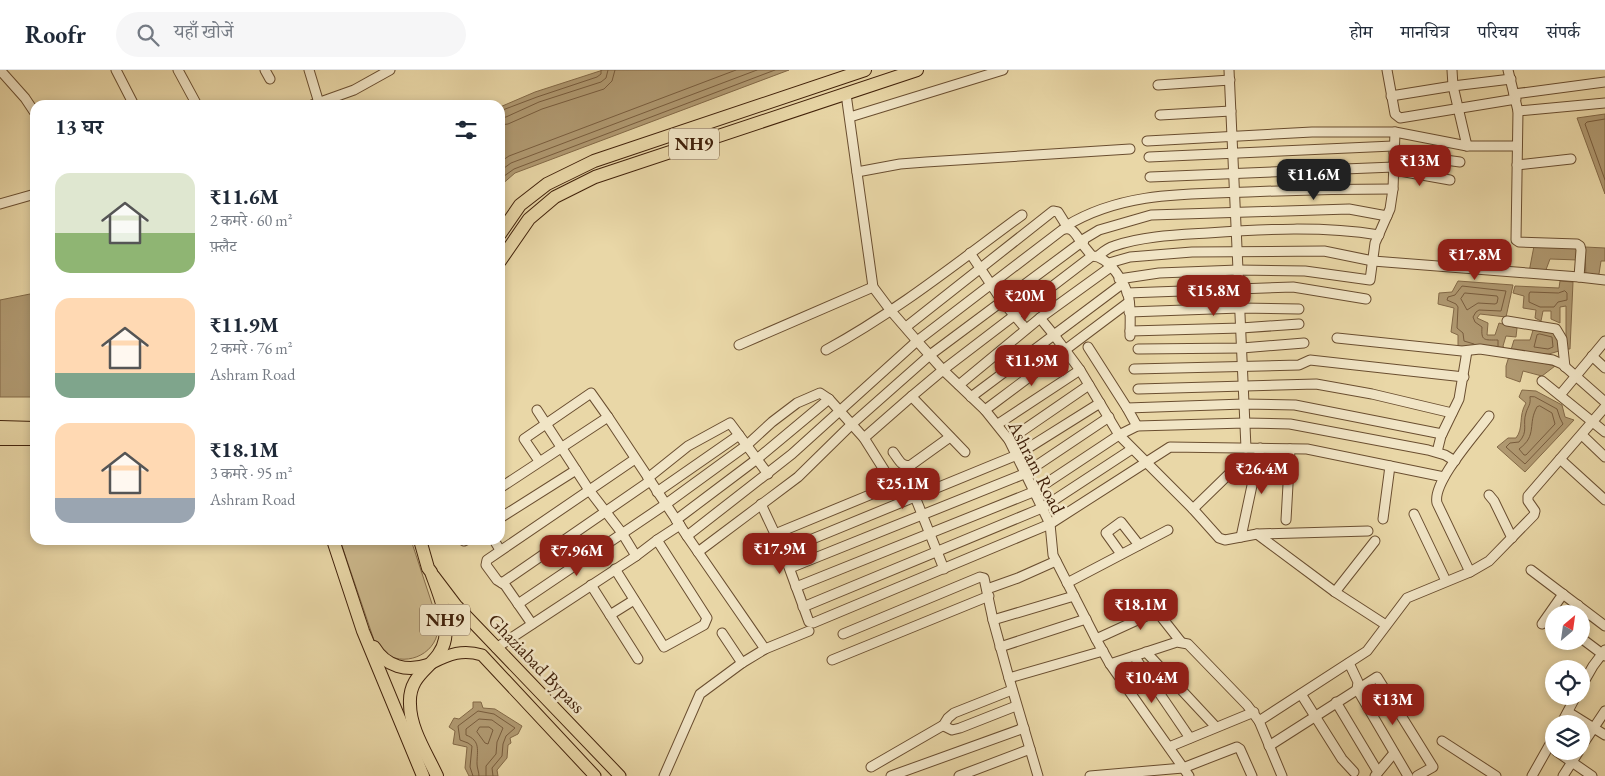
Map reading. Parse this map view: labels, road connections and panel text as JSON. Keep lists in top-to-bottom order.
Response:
{
  "streets": {
    "highway": ["NH9"],
    "main road": ["Ghaziabad Bypass"],
    "street": ["Ashram Road"]
  },
  "crossings": [
    ["NH9", "Ashram Road"],
    ["NH9", "Ghaziabad Bypass"]
  ],
  "north": "top right",
  "page": {
    "header": "Roofr",
    "search": "यहाँ खोजें",
    "nav": [
      "होम",
      "मानचित्र",
      "परिचय",
      "संपर्क"
    ],
    "heading": "13 घर",
    "price": [
      "₹13M",
      "₹11.6M",
      "₹17.8M",
      "₹15.8M",
      "₹20M",
      "₹11.9M",
      "₹26.4M",
      "₹25.1M",
      "₹17.9M",
      "₹7.96M",
      "₹18.1M",
      "₹10.4M",
      "₹13M"
    ],
    "list": [
      {
        "name": "₹11.6M",
        "note": "2 कमरे · 60 m² · फ़्लैट"
      },
      {
        "name": "₹11.9M",
        "note": "2 कमरे · 76 m² · Ashram Road"
      },
      {
        "name": "₹18.1M",
        "note": "3 कमरे · 95 m² · Ashram Road"
      }
    ]
  }
}
